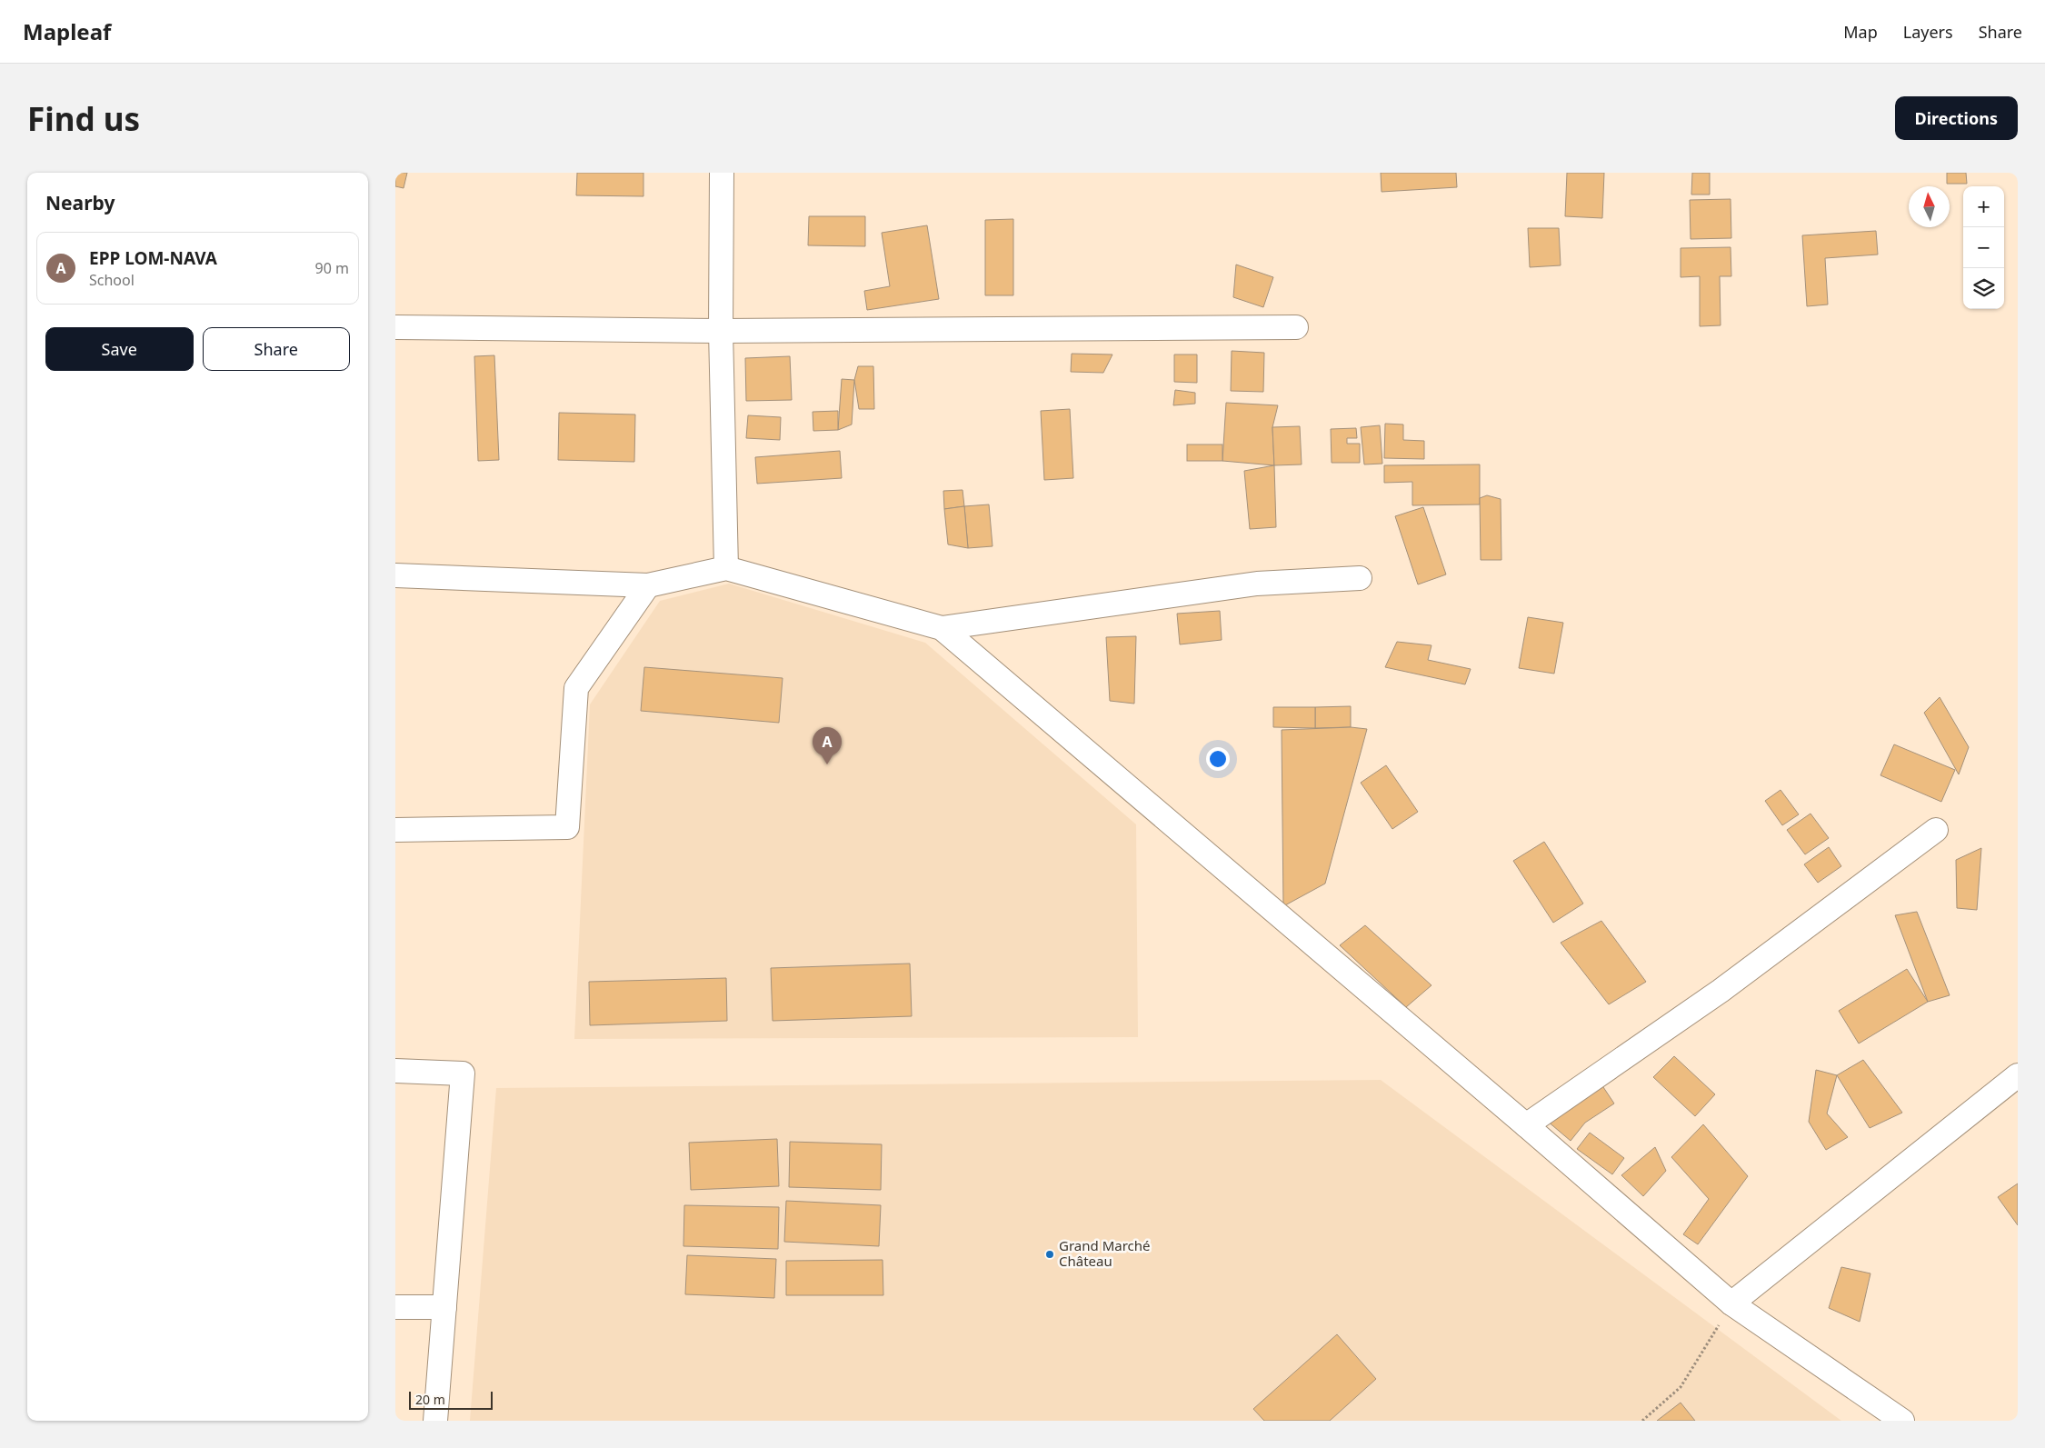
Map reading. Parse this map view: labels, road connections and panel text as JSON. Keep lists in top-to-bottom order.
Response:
{
  "places": ["Grand Marché Château"],
  "scale_bar": "20 m",
  "north": "top",
  "page": {
    "header": "Mapleaf",
    "nav": ["Map", "Layers", "Share"],
    "buttons": [
      "Directions",
      ["Save", "Share"]
    ],
    "title": "Find us",
    "heading": "Nearby",
    "map_buttons": ["+", "−"],
    "list": [
      {
        "mark": "A",
        "name": "EPP LOM-NAVA",
        "note": "School",
        "value": "90 m"
      }
    ],
    "pins": "A",
    "scale": "20 m"
  }
}
